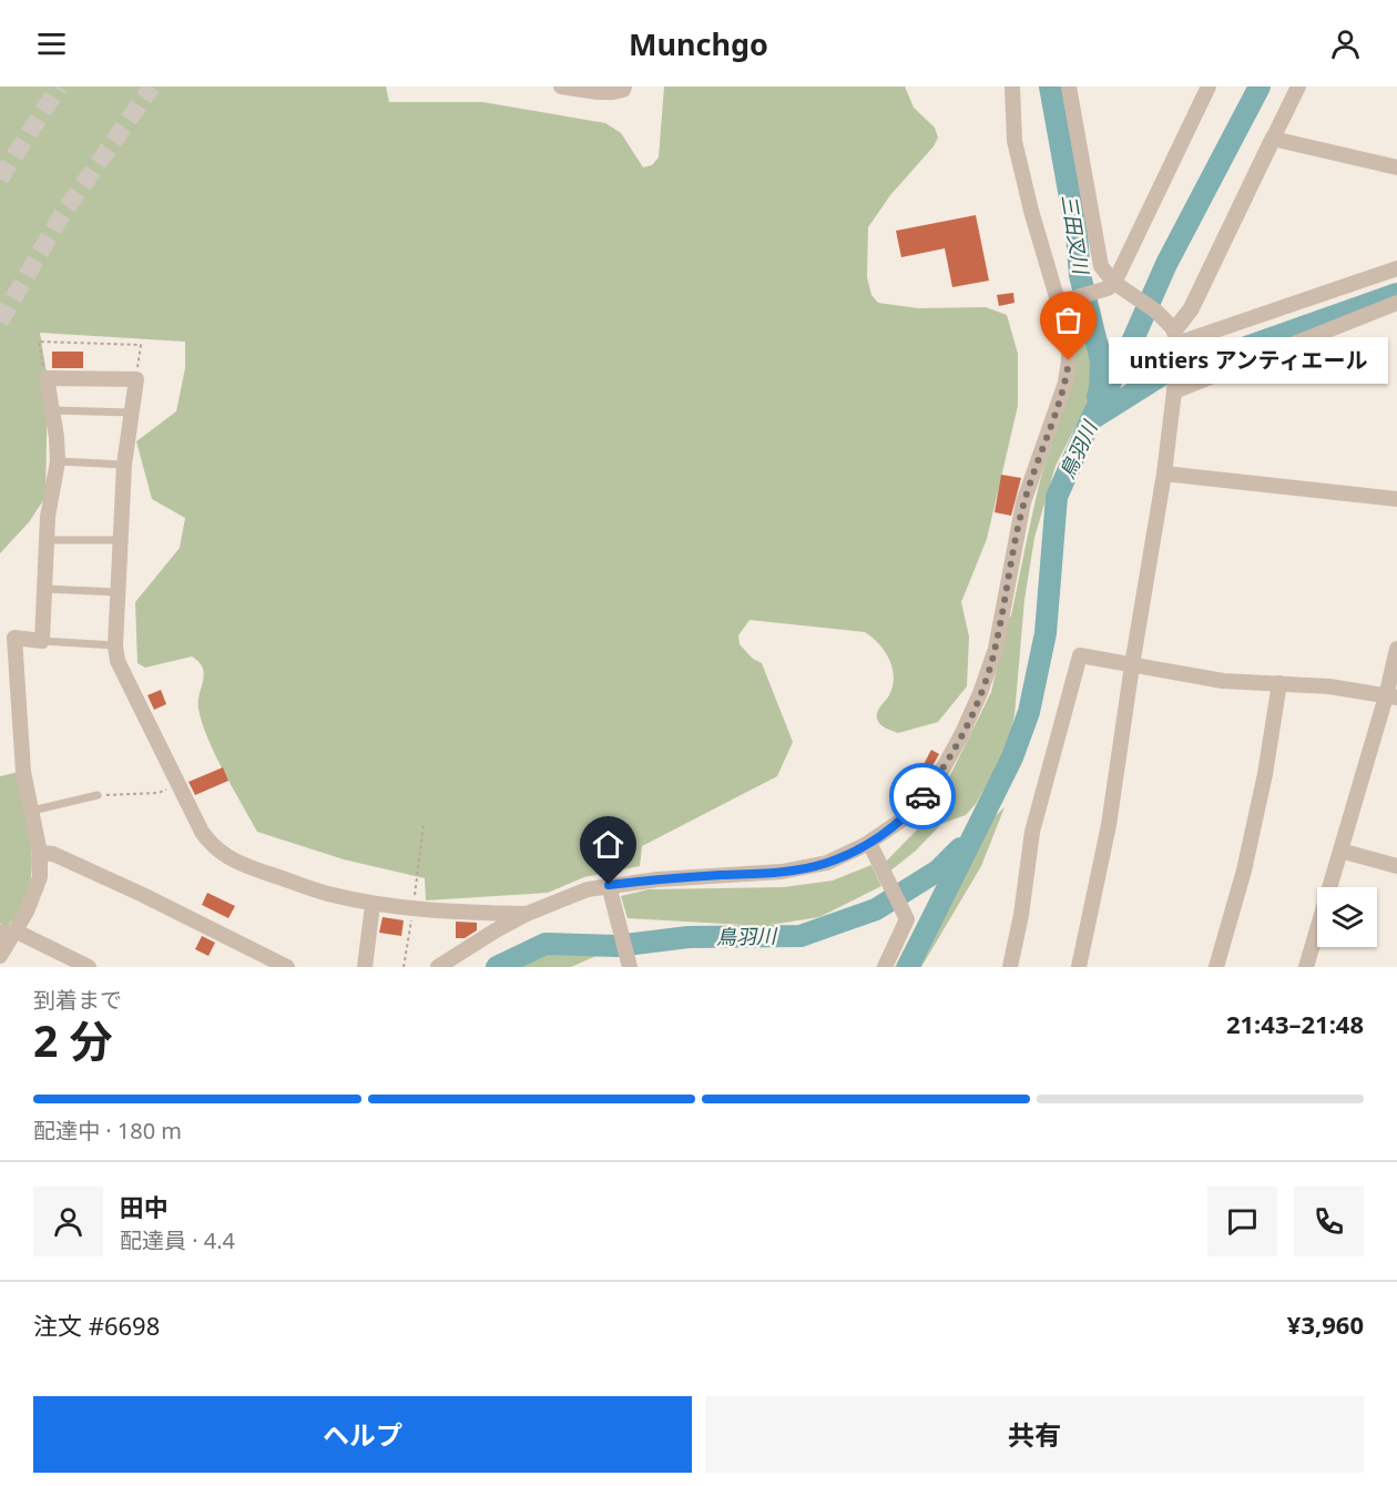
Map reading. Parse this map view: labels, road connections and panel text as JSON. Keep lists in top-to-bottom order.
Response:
{
  "water": ["三田叉川", "鳥羽川"],
  "places": ["untiers アンティエール"],
  "page": {
    "header": "Munchgo",
    "bubble": "untiers アンティエール",
    "heading": ["2 分", "到着まで", "21:43–21:48"],
    "panel": [
      "田中",
      "配達員 · 4.4",
      "注文 #6698",
      "¥3,960"
    ],
    "bar": "配達中 · 180 m",
    "buttons": ["ヘルプ", "共有"]
  }
}
